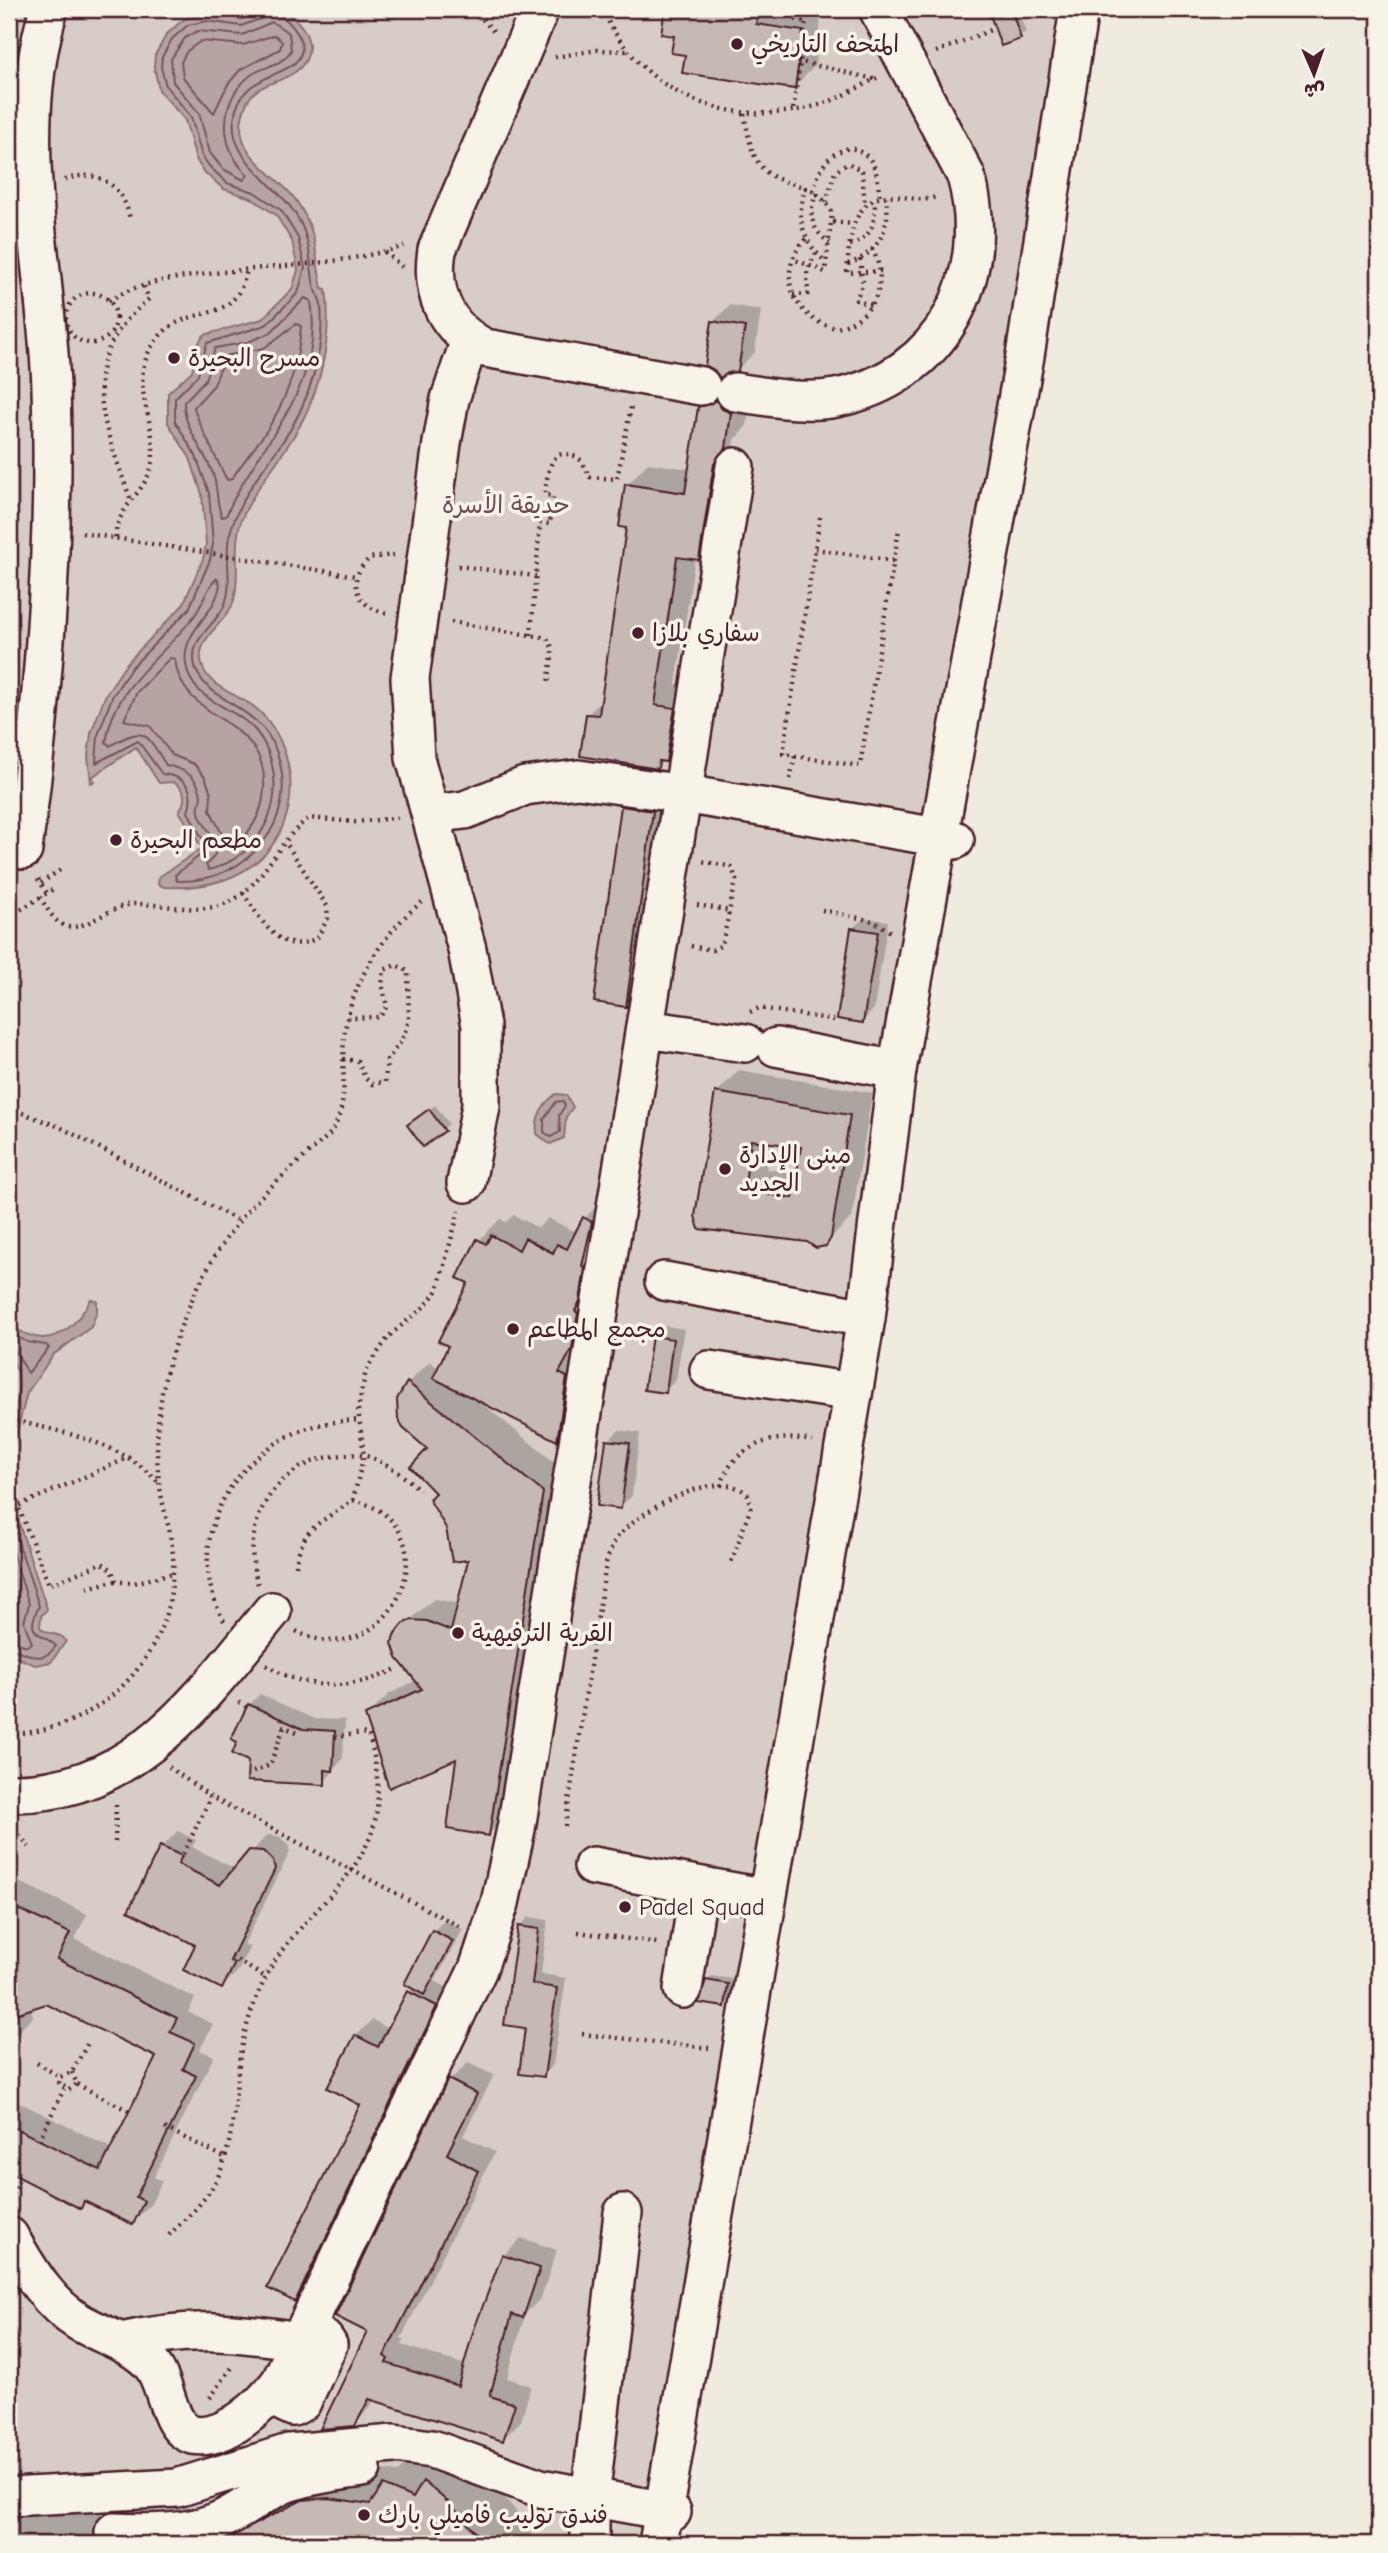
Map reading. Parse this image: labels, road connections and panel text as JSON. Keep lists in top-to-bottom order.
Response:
{
  "parks": ["حديقة الأسرة"],
  "places": [
    "المتحف التاريخي",
    "مسرح البحيرة",
    "سفاري بلازا",
    "مطعم البحيرة",
    "مبنى الإدارة الجديد",
    "مجمع المطاعم",
    "القرية الترفيهية",
    "Padel Squad",
    "فندق توليب فاميلي بارك"
  ],
  "north": "bottom"
}
